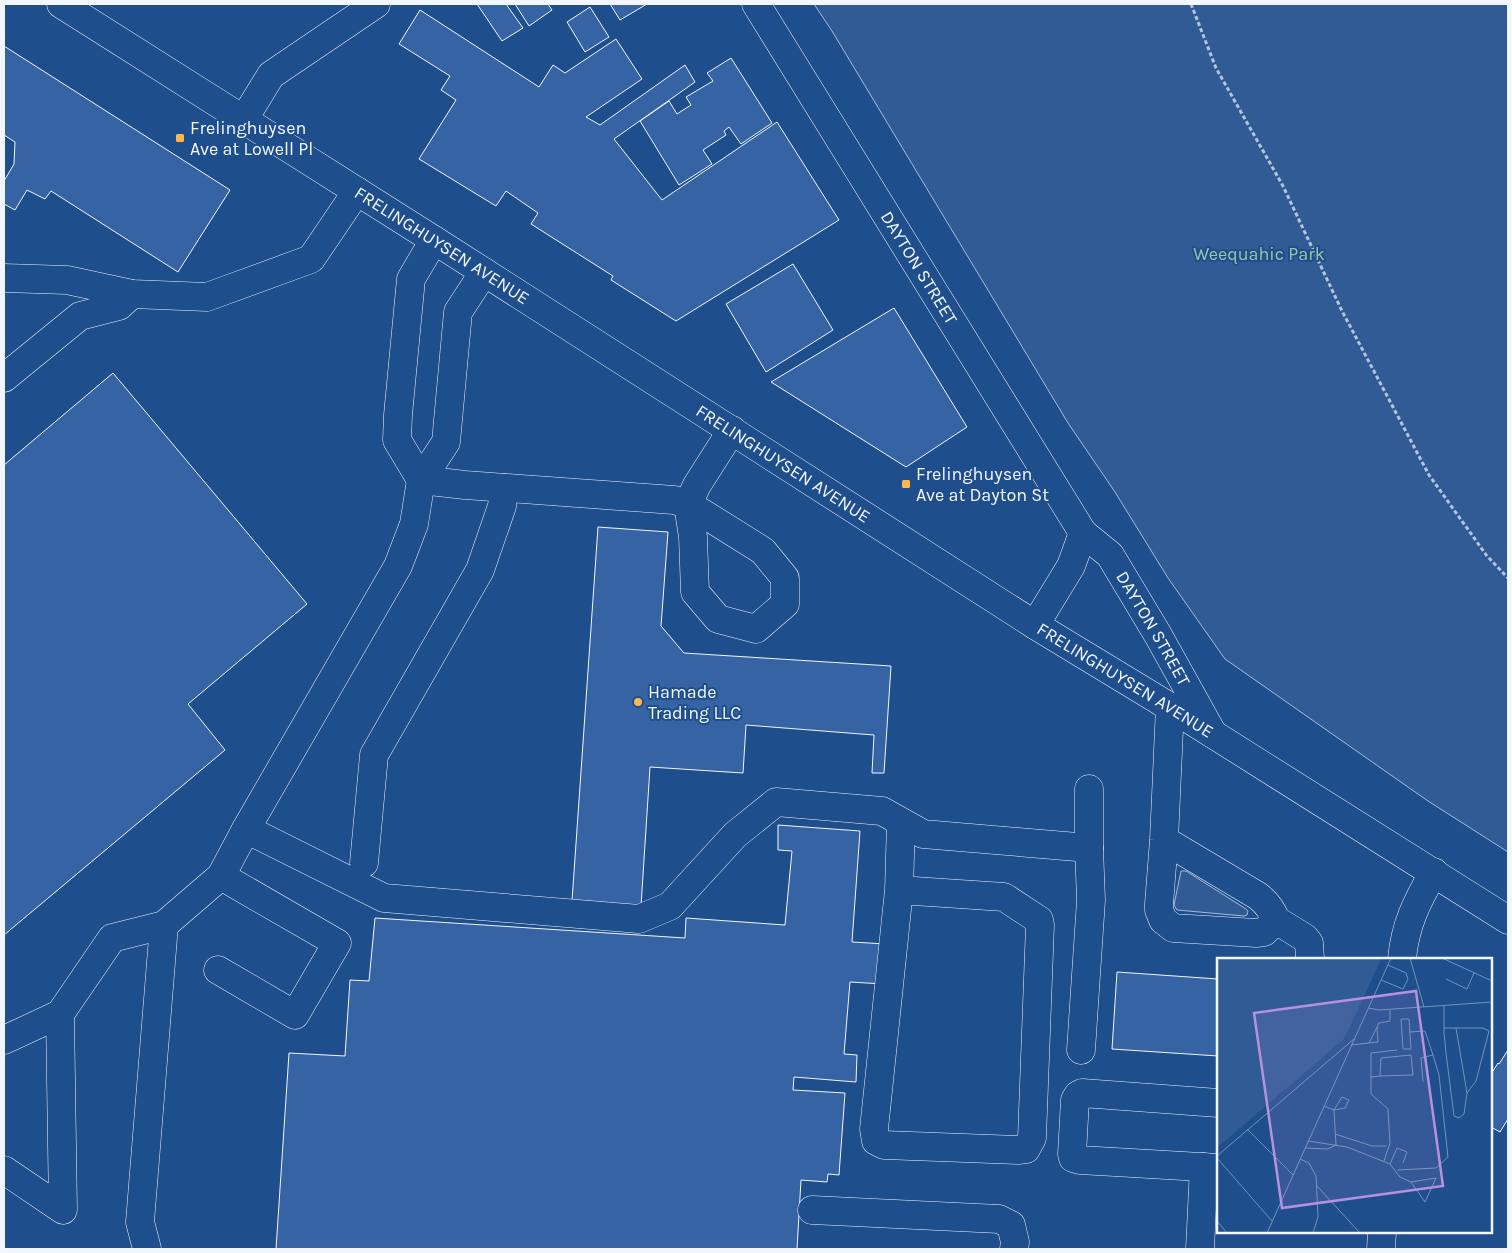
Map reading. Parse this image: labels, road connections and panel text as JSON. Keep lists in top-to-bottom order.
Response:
{
  "streets": {
    "street": ["FRELINGHUYSEN AVENUE", "DAYTON STREET"]
  },
  "crossings": [
    ["FRELINGHUYSEN AVENUE", "DAYTON STREET"]
  ],
  "parks": ["Weequahic Park"],
  "places": {
    "transit": ["Frelinghuysen Ave at Lowell Pl", "Frelinghuysen Ave at Dayton St"],
    "other": ["Hamade Trading LLC"]
  }
}
